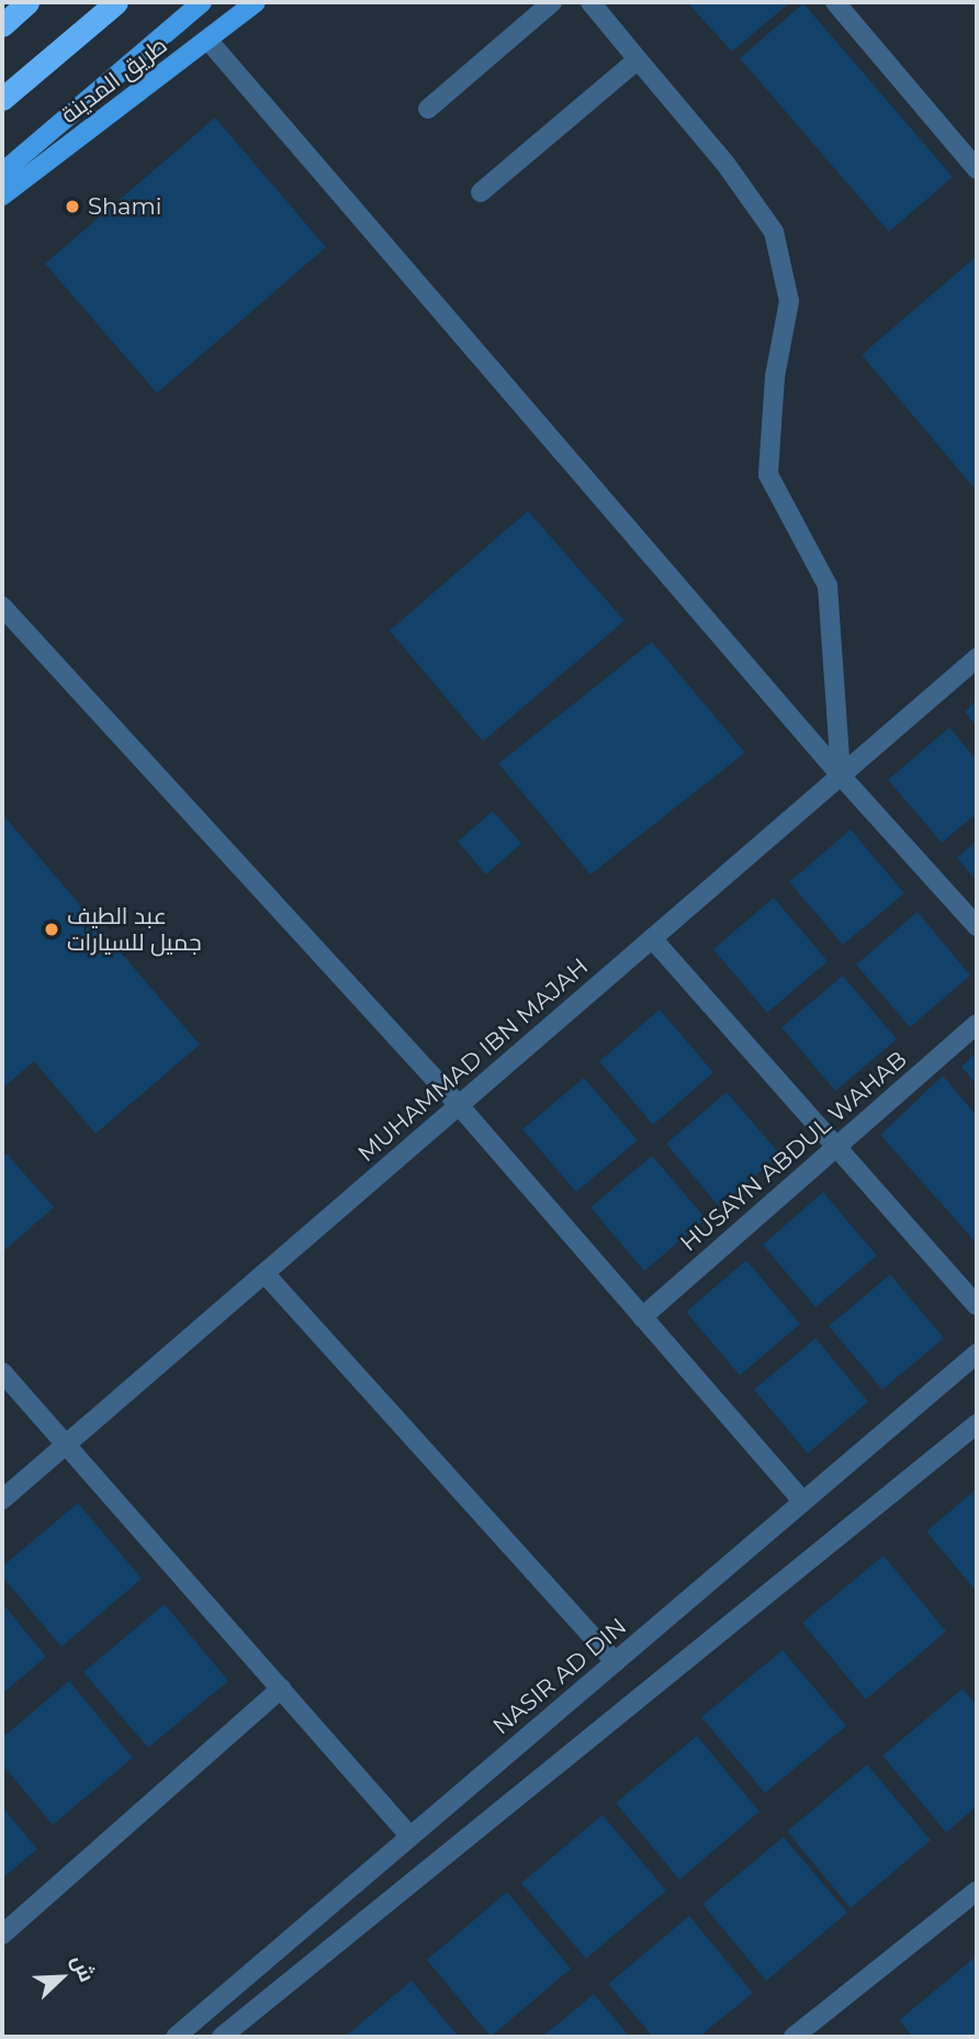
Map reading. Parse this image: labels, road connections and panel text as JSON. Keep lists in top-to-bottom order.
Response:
{
  "streets": {
    "main road": ["طريق المدينة"],
    "street": ["MUHAMMAD IBN MAJAH", "HUSAYN ABDUL WAHAB", "NASIR AD DIN"]
  },
  "places": ["Shami", "عبد الطيف جميل للسيارات"],
  "north": "top right"
}
